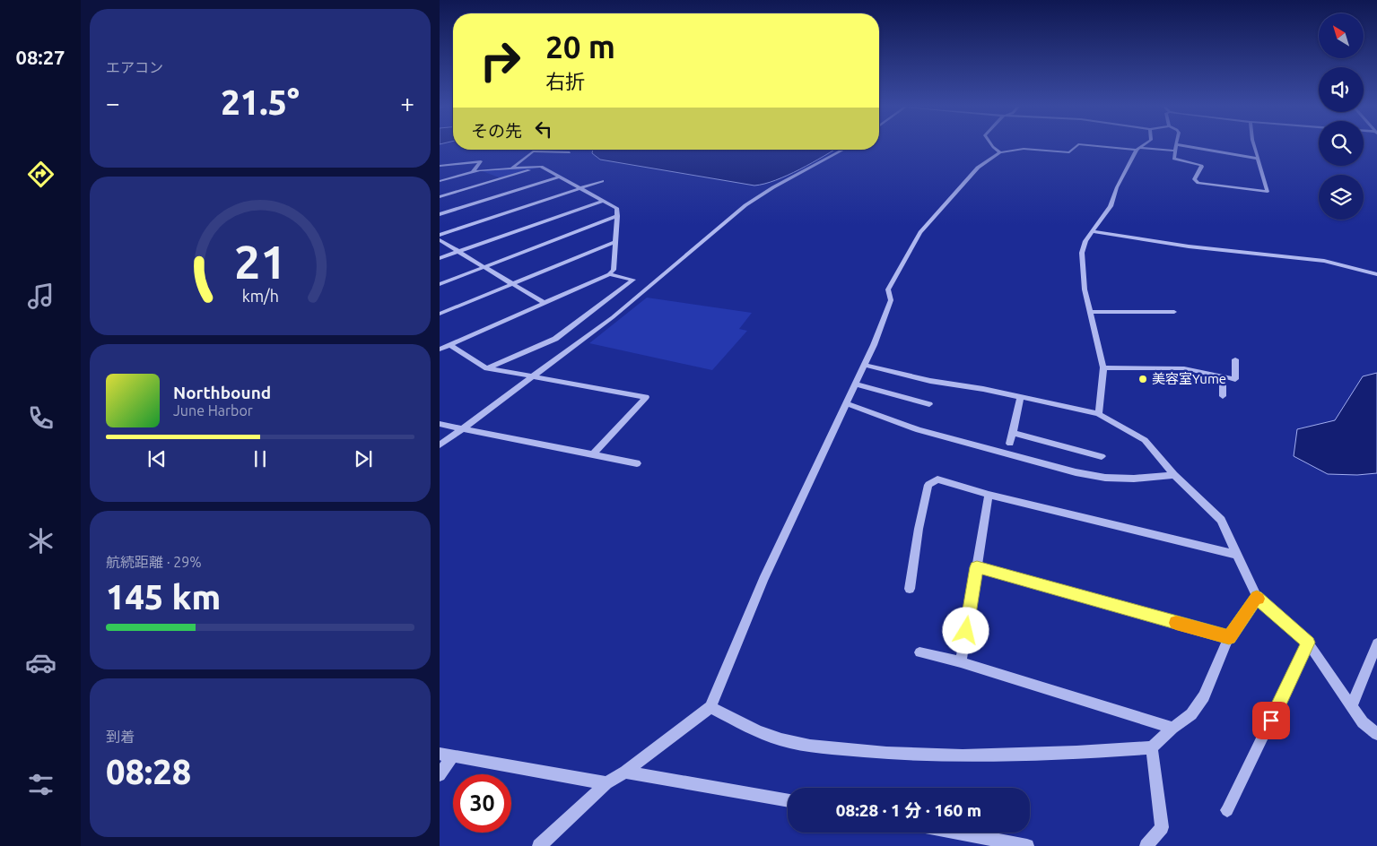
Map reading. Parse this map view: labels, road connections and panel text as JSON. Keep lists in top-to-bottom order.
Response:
{
  "places": ["美容室Yume"],
  "north": "top left",
  "page": {
    "tabs": "08:27",
    "tile": [
      "エアコン",
      ["航続距離 · 29%", "145 km"],
      ["到着", "08:28"]
    ],
    "turn": ["20 m", "右折"],
    "heat": ["−", "21.5°", "+"],
    "then": "その先",
    "song": ["Northbound", "June Harbor"],
    "limit": "30",
    "trip": "08:28 · 1 分 · 160 m",
    "gauge": ["21", "km/h"]
  }
}
